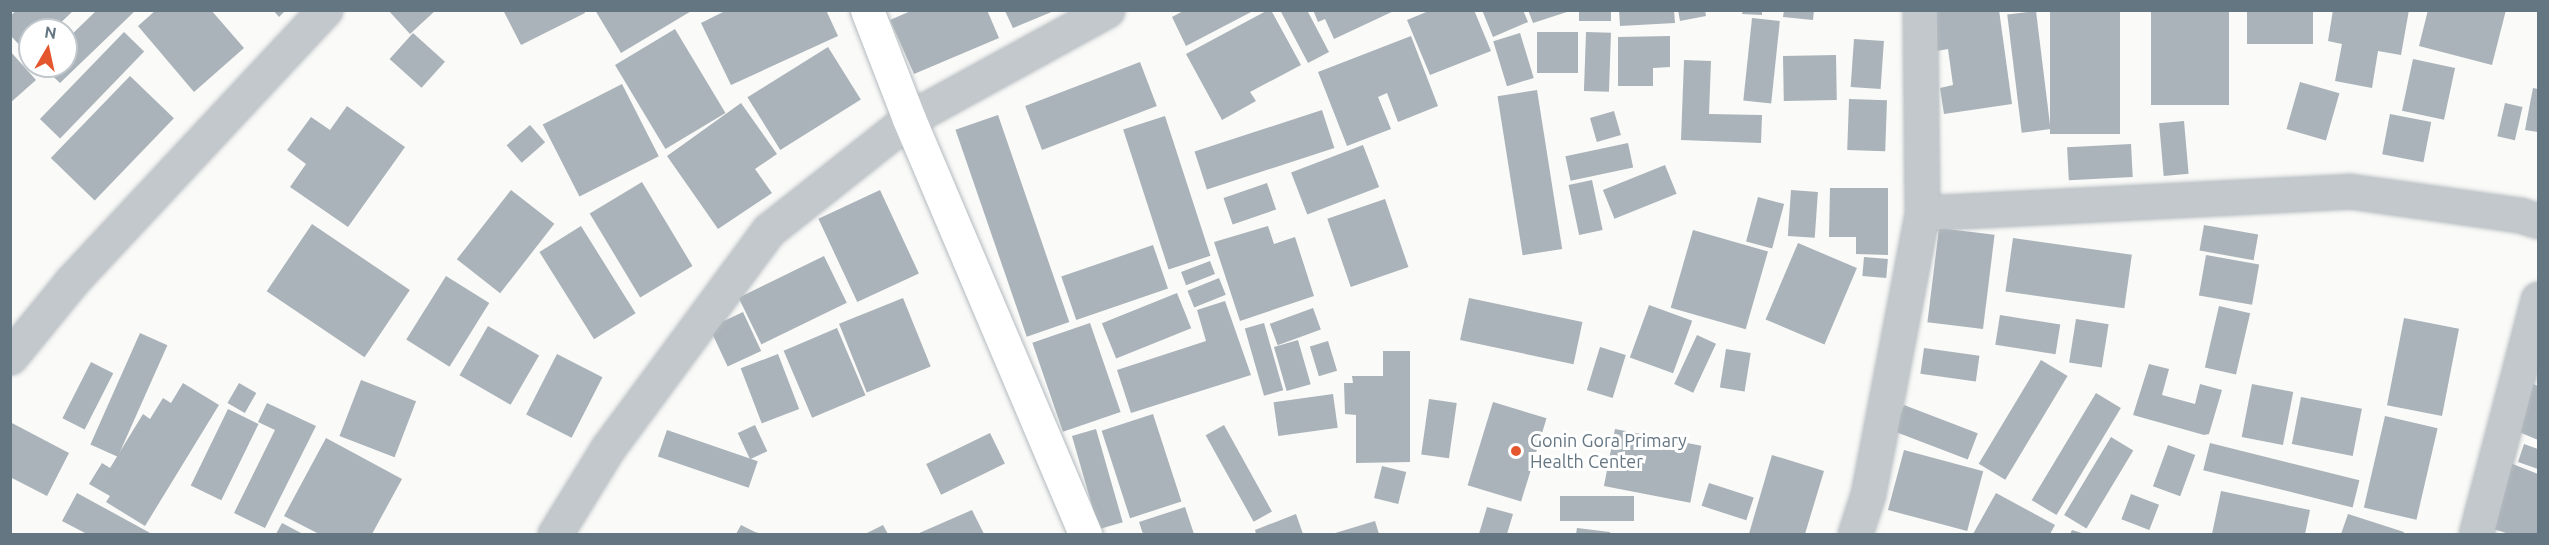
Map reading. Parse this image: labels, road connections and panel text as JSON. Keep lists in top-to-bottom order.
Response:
{
  "places": ["Gonin Gora Primary Health Center"],
  "north": "top"
}
